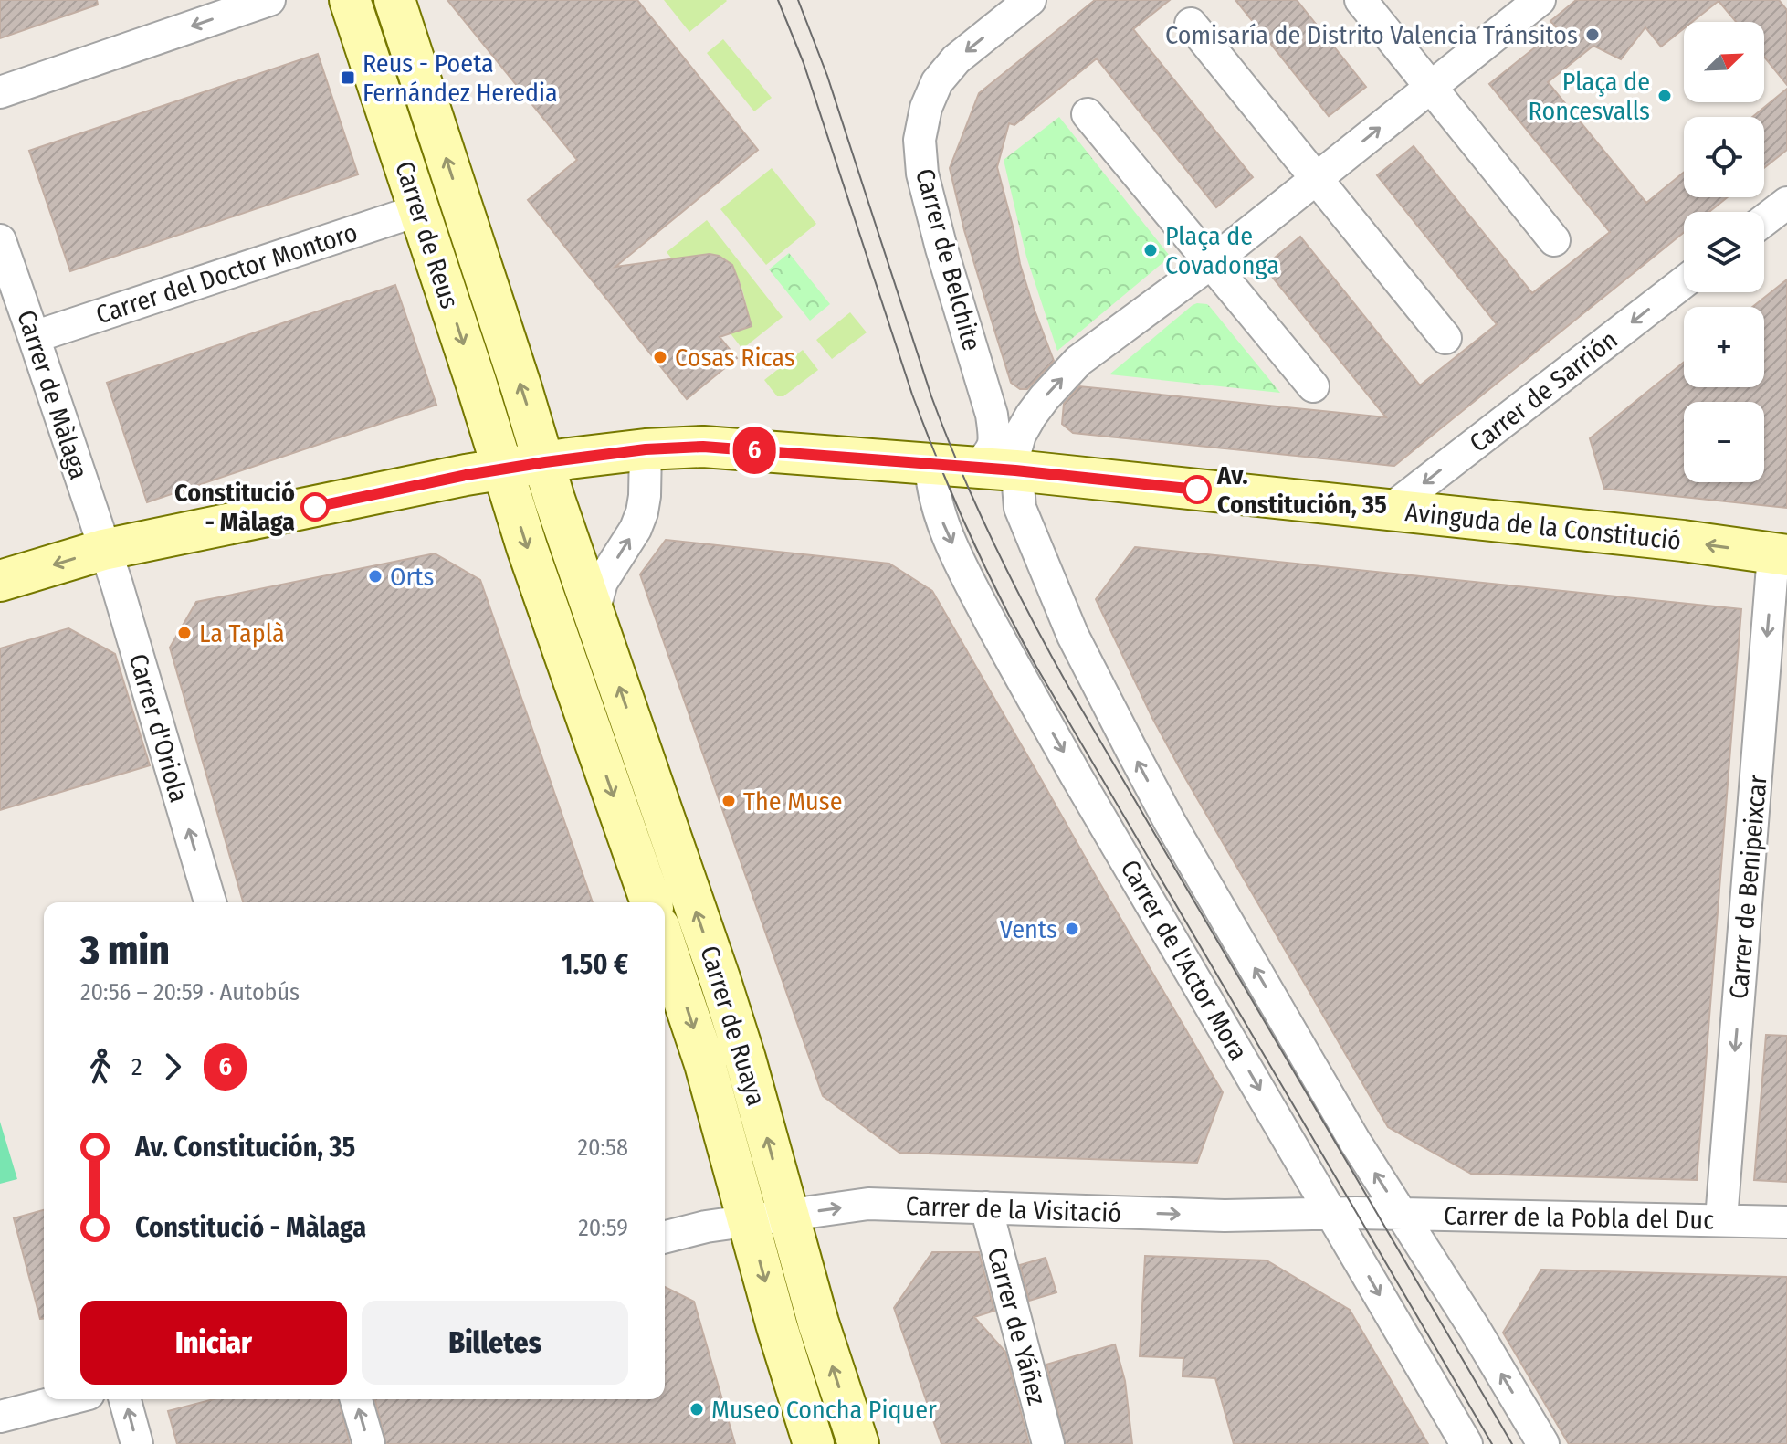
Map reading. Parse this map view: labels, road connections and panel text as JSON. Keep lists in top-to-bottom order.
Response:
{
  "streets": {
    "street": [
      "Carrer de Reus",
      "Carrer de Belchite",
      "Carrer del Doctor Montoro",
      "Carrer de Sarrión",
      "Carrer de Màlaga",
      "Avinguda de la Constitució",
      "Carrer d'Oriola",
      "Carrer de Benipeixcar",
      "Carrer de l'Actor Mora",
      "Carrer de Ruaya",
      "Carrer de la Visitació",
      "Carrer de la Pobla del Duc",
      "Carrer de Yáñez"
    ]
  },
  "crossings": [
    ["Carrer de Reus", "Carrer del Doctor Montoro"],
    ["Carrer de Reus", "Avinguda de la Constitució"],
    ["Carrer de Reus", "Carrer de Ruaya"],
    ["Carrer de Belchite", "Avinguda de la Constitució"],
    ["Carrer del Doctor Montoro", "Carrer de Màlaga"],
    ["Carrer de Sarrión", "Avinguda de la Constitució"],
    ["Carrer de Màlaga", "Avinguda de la Constitució"],
    ["Carrer de Màlaga", "Carrer d'Oriola"],
    ["Avinguda de la Constitució", "Carrer d'Oriola"],
    ["Avinguda de la Constitució", "Carrer de Benipeixcar"],
    ["Avinguda de la Constitució", "Carrer de l'Actor Mora"],
    ["Avinguda de la Constitució", "Carrer de Ruaya"],
    ["Carrer de Benipeixcar", "Carrer de la Pobla del Duc"],
    ["Carrer de l'Actor Mora", "Carrer de la Visitació"],
    ["Carrer de Ruaya", "Carrer de la Visitació"],
    ["Carrer de la Visitació", "Carrer de la Pobla del Duc"],
    ["Carrer de la Visitació", "Carrer de Yáñez"]
  ],
  "one_way": [
    "Carrer de Belchite",
    "Carrer de Sarrión",
    "Carrer d'Oriola",
    "Carrer de Benipeixcar",
    "Carrer de la Visitació"
  ],
  "places": {
    "other": [
      "Comisaría de Distrito Valencia Tránsitos",
      "Plaça de Roncesvalls",
      "Plaça de Covadonga",
      "Cosas Ricas",
      "Av. Constitución, 35",
      "Constitució - Màlaga",
      "Orts",
      "La Taplà",
      "The Muse",
      "Vents",
      "Museo Concha Piquer"
    ],
    "transit": ["Reus - Poeta Fernández Heredia"]
  },
  "lines": ["bus line 6"],
  "north": "top right",
  "page": {
    "on_map": "6",
    "map_buttons": ["+", "−"],
    "heading": ["3 min", "20:56 – 20:59 · Autobús", "1.50 €"],
    "legs": ["2", "6"],
    "list": [
      {
        "name": "Av. Constitución, 35",
        "value": "20:58"
      },
      {
        "name": "Constitució - Màlaga",
        "value": "20:59"
      }
    ],
    "buttons": ["Iniciar", "Billetes"]
  }
}
